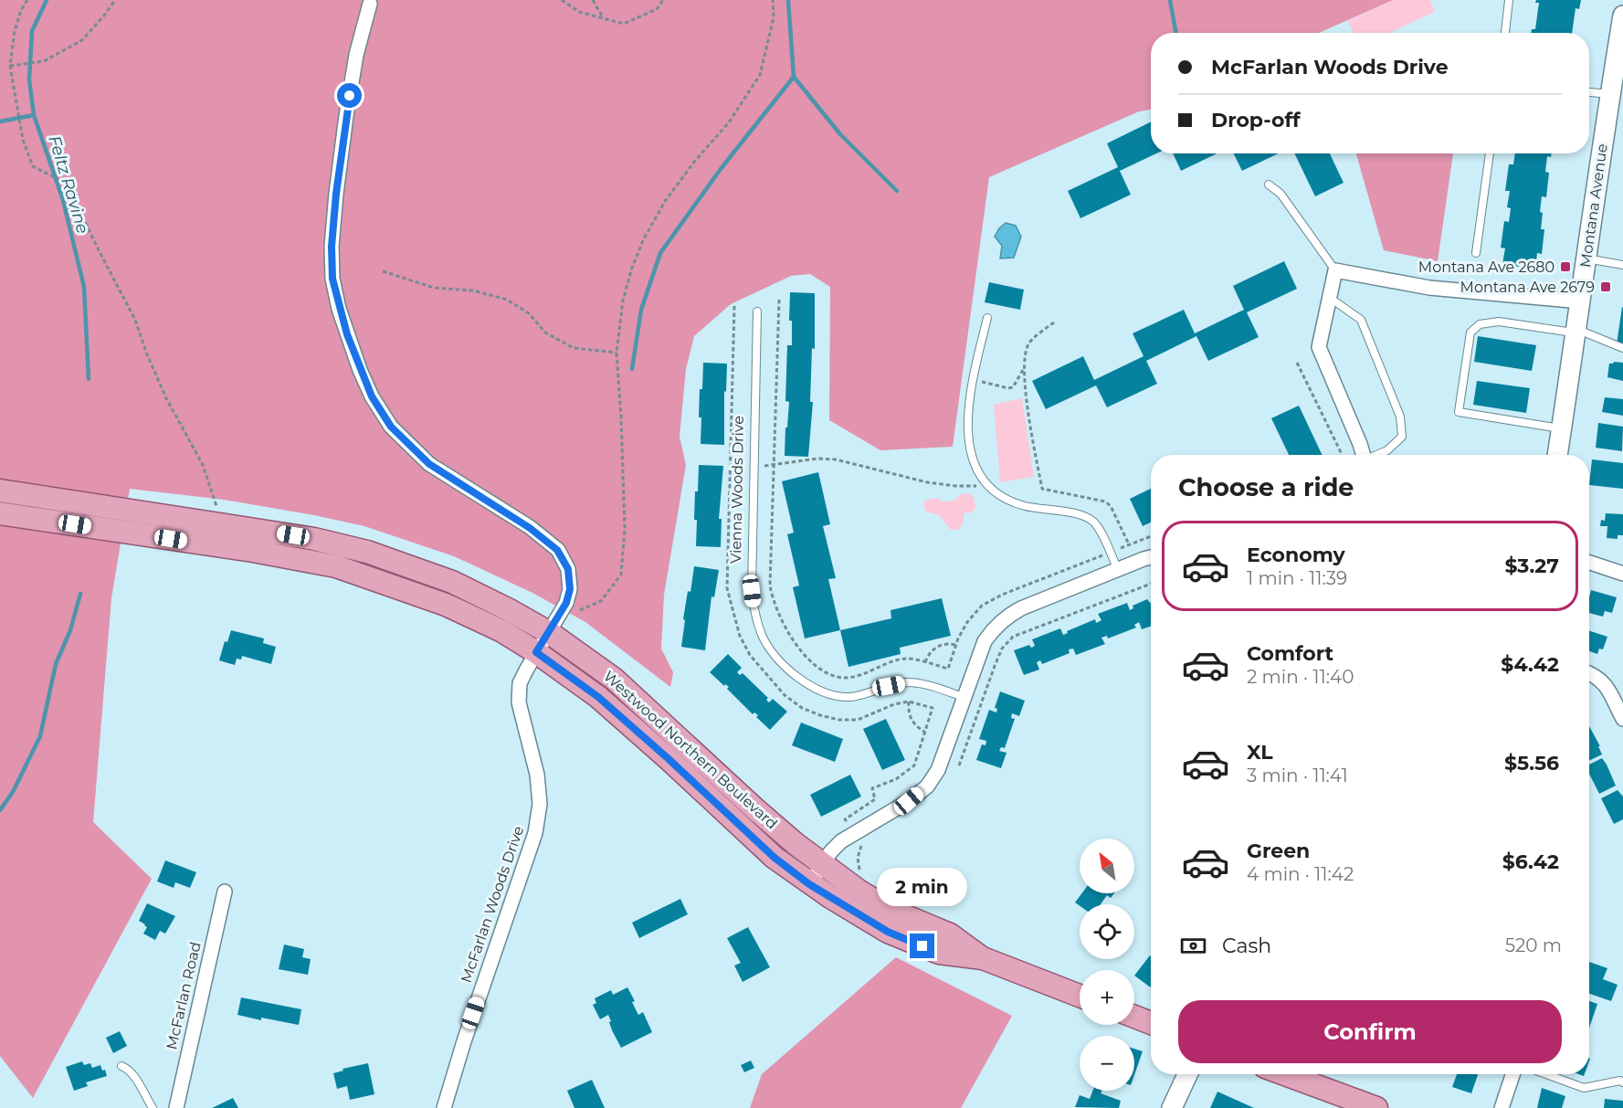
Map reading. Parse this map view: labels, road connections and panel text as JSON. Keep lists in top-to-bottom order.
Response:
{
  "streets": {
    "main road": ["Westwood Northern Boulevard"],
    "street": ["Montana Avenue", "McFarlan Woods Drive", "McFarlan Road"],
    "lane": ["Vienna Woods Drive"]
  },
  "crossings": [
    ["Westwood Northern Boulevard", "McFarlan Woods Drive"]
  ],
  "water": ["Feltz Ravine"],
  "places": {
    "transit": ["Montana Ave 2680", "Montana Ave 2679"]
  },
  "north": "top left",
  "page": {
    "banner": ["McFarlan Woods Drive", "Drop-off"],
    "heading": "Choose a ride",
    "list": [
      {
        "name": "Economy",
        "note": "1 min · 11:39",
        "value": "$3.27"
      },
      {
        "name": "Comfort",
        "note": "2 min · 11:40",
        "value": "$4.42"
      },
      {
        "name": "XL",
        "note": "3 min · 11:41",
        "value": "$5.56"
      },
      {
        "name": "Green",
        "note": "4 min · 11:42",
        "value": "$6.42"
      }
    ],
    "map_buttons": ["+", "−"],
    "bubble": "2 min",
    "pay": ["Cash", "520 m"],
    "buttons": "Confirm"
  }
}
